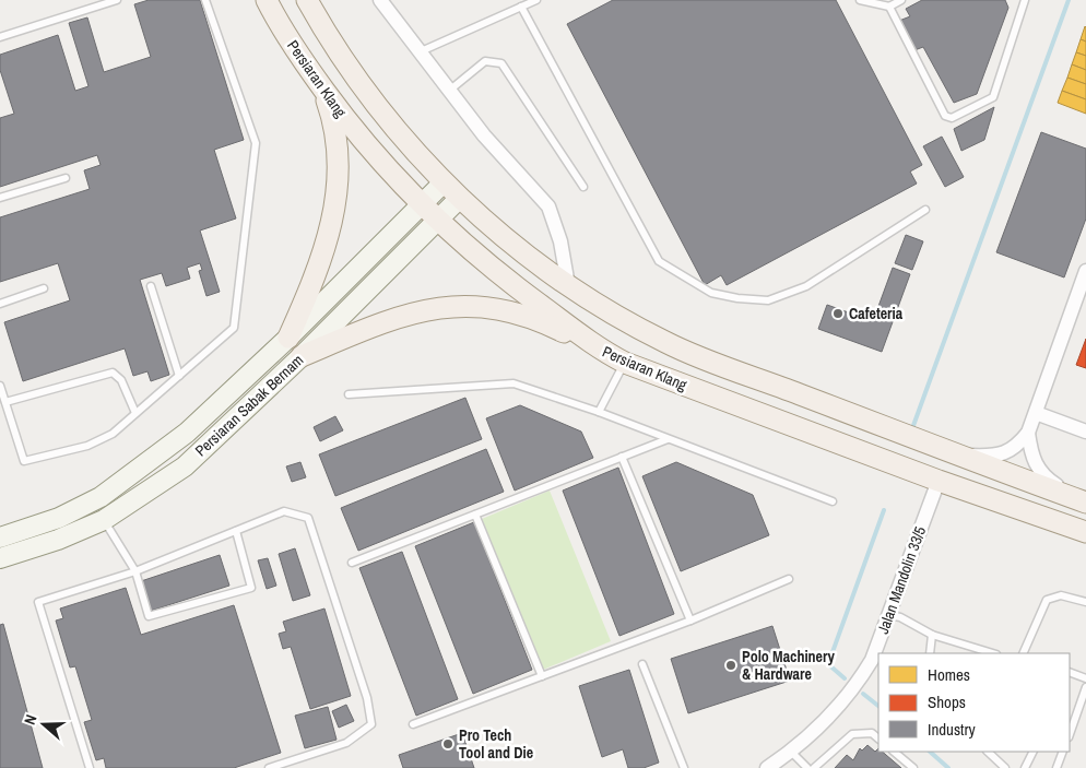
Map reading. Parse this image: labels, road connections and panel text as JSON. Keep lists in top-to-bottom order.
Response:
{
  "streets": {
    "main road": ["Persiaran Klang"],
    "street": ["Persiaran Sabak Bernam", "Jalan Mandolin 33/5"]
  },
  "crossings": [
    ["Persiaran Klang", "Persiaran Sabak Bernam"],
    ["Persiaran Klang", "Jalan Mandolin 33/5"]
  ],
  "places": ["Cafeteria", "Polo Machinery & Hardware", "Pro Tech Tool and Die"],
  "legend": ["Homes", "Shops", "Industry"],
  "north": "left"
}
